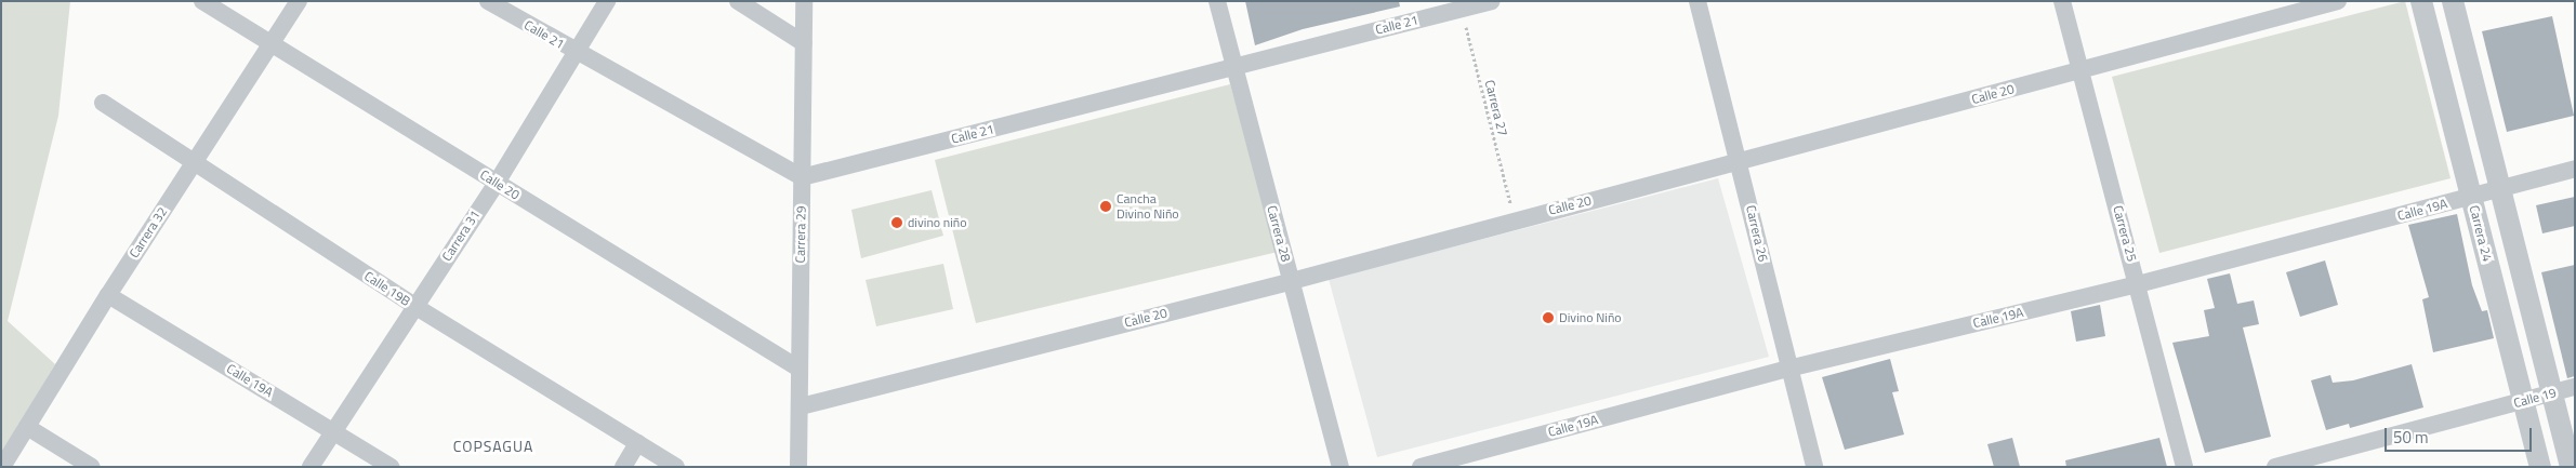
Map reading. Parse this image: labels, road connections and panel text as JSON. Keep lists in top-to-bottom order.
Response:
{
  "streets": {
    "street": [
      "Calle 21",
      "Calle 20",
      "Calle 19A",
      "Carrera 32",
      "Carrera 28",
      "Carrera 26",
      "Carrera 25",
      "Carrera 24",
      "Carrera 29",
      "Carrera 31",
      "Calle 19B",
      "Calle 19"
    ],
    "path": ["Carrera 27"]
  },
  "crossings": [
    ["Calle 21", "Carrera 27"],
    ["Calle 21", "Carrera 28"],
    ["Calle 21", "Carrera 29"],
    ["Calle 21", "Carrera 31"],
    ["Calle 20", "Carrera 27"],
    ["Calle 20", "Carrera 32"],
    ["Calle 20", "Carrera 28"],
    ["Calle 20", "Carrera 26"],
    ["Calle 20", "Carrera 25"],
    ["Calle 20", "Carrera 29"],
    ["Calle 20", "Carrera 31"],
    ["Calle 19A", "Carrera 32"],
    ["Calle 19A", "Carrera 26"],
    ["Calle 19A", "Carrera 25"],
    ["Calle 19A", "Carrera 24"],
    ["Calle 19A", "Carrera 31"],
    ["Carrera 32", "Calle 19B"],
    ["Carrera 24", "Calle 19"],
    ["Carrera 31", "Calle 19B"]
  ],
  "districts": ["COPSAGUA"],
  "places": ["Cancha Divino Niño", "divino niño", "Divino Niño"],
  "scale_bar": "50 m"
}
